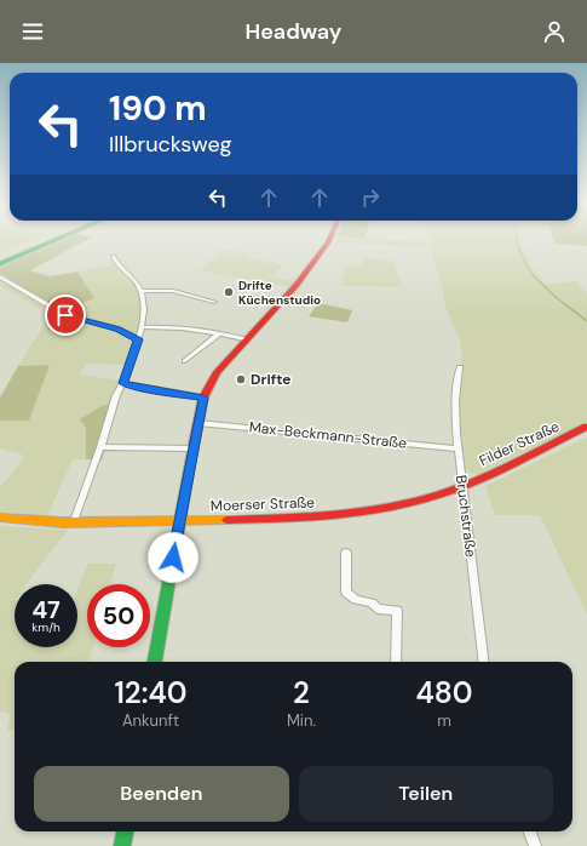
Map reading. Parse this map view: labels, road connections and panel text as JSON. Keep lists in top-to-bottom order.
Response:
{
  "streets": {
    "main road": ["Filder Straße", "Moerser Straße"],
    "street": ["Max-Beckmann-Straße", "Bruchstraße"]
  },
  "crossings": [
    ["Max-Beckmann-Straße", "Bruchstraße"],
    ["Filder Straße", "Moerser Straße"],
    ["Filder Straße", "Bruchstraße"],
    ["Moerser Straße", "Bruchstraße"]
  ],
  "places": ["Drifte Küchenstudio", "Drifte"],
  "page": {
    "header": "Headway",
    "turn": ["190 m", "Illbrucksweg"],
    "speed": "47 km/h",
    "limit": "50",
    "eta": [
      "12:40",
      "Ankunft",
      "2",
      "Min.",
      "480",
      "m"
    ],
    "buttons": ["Beenden", "Teilen"]
  }
}
